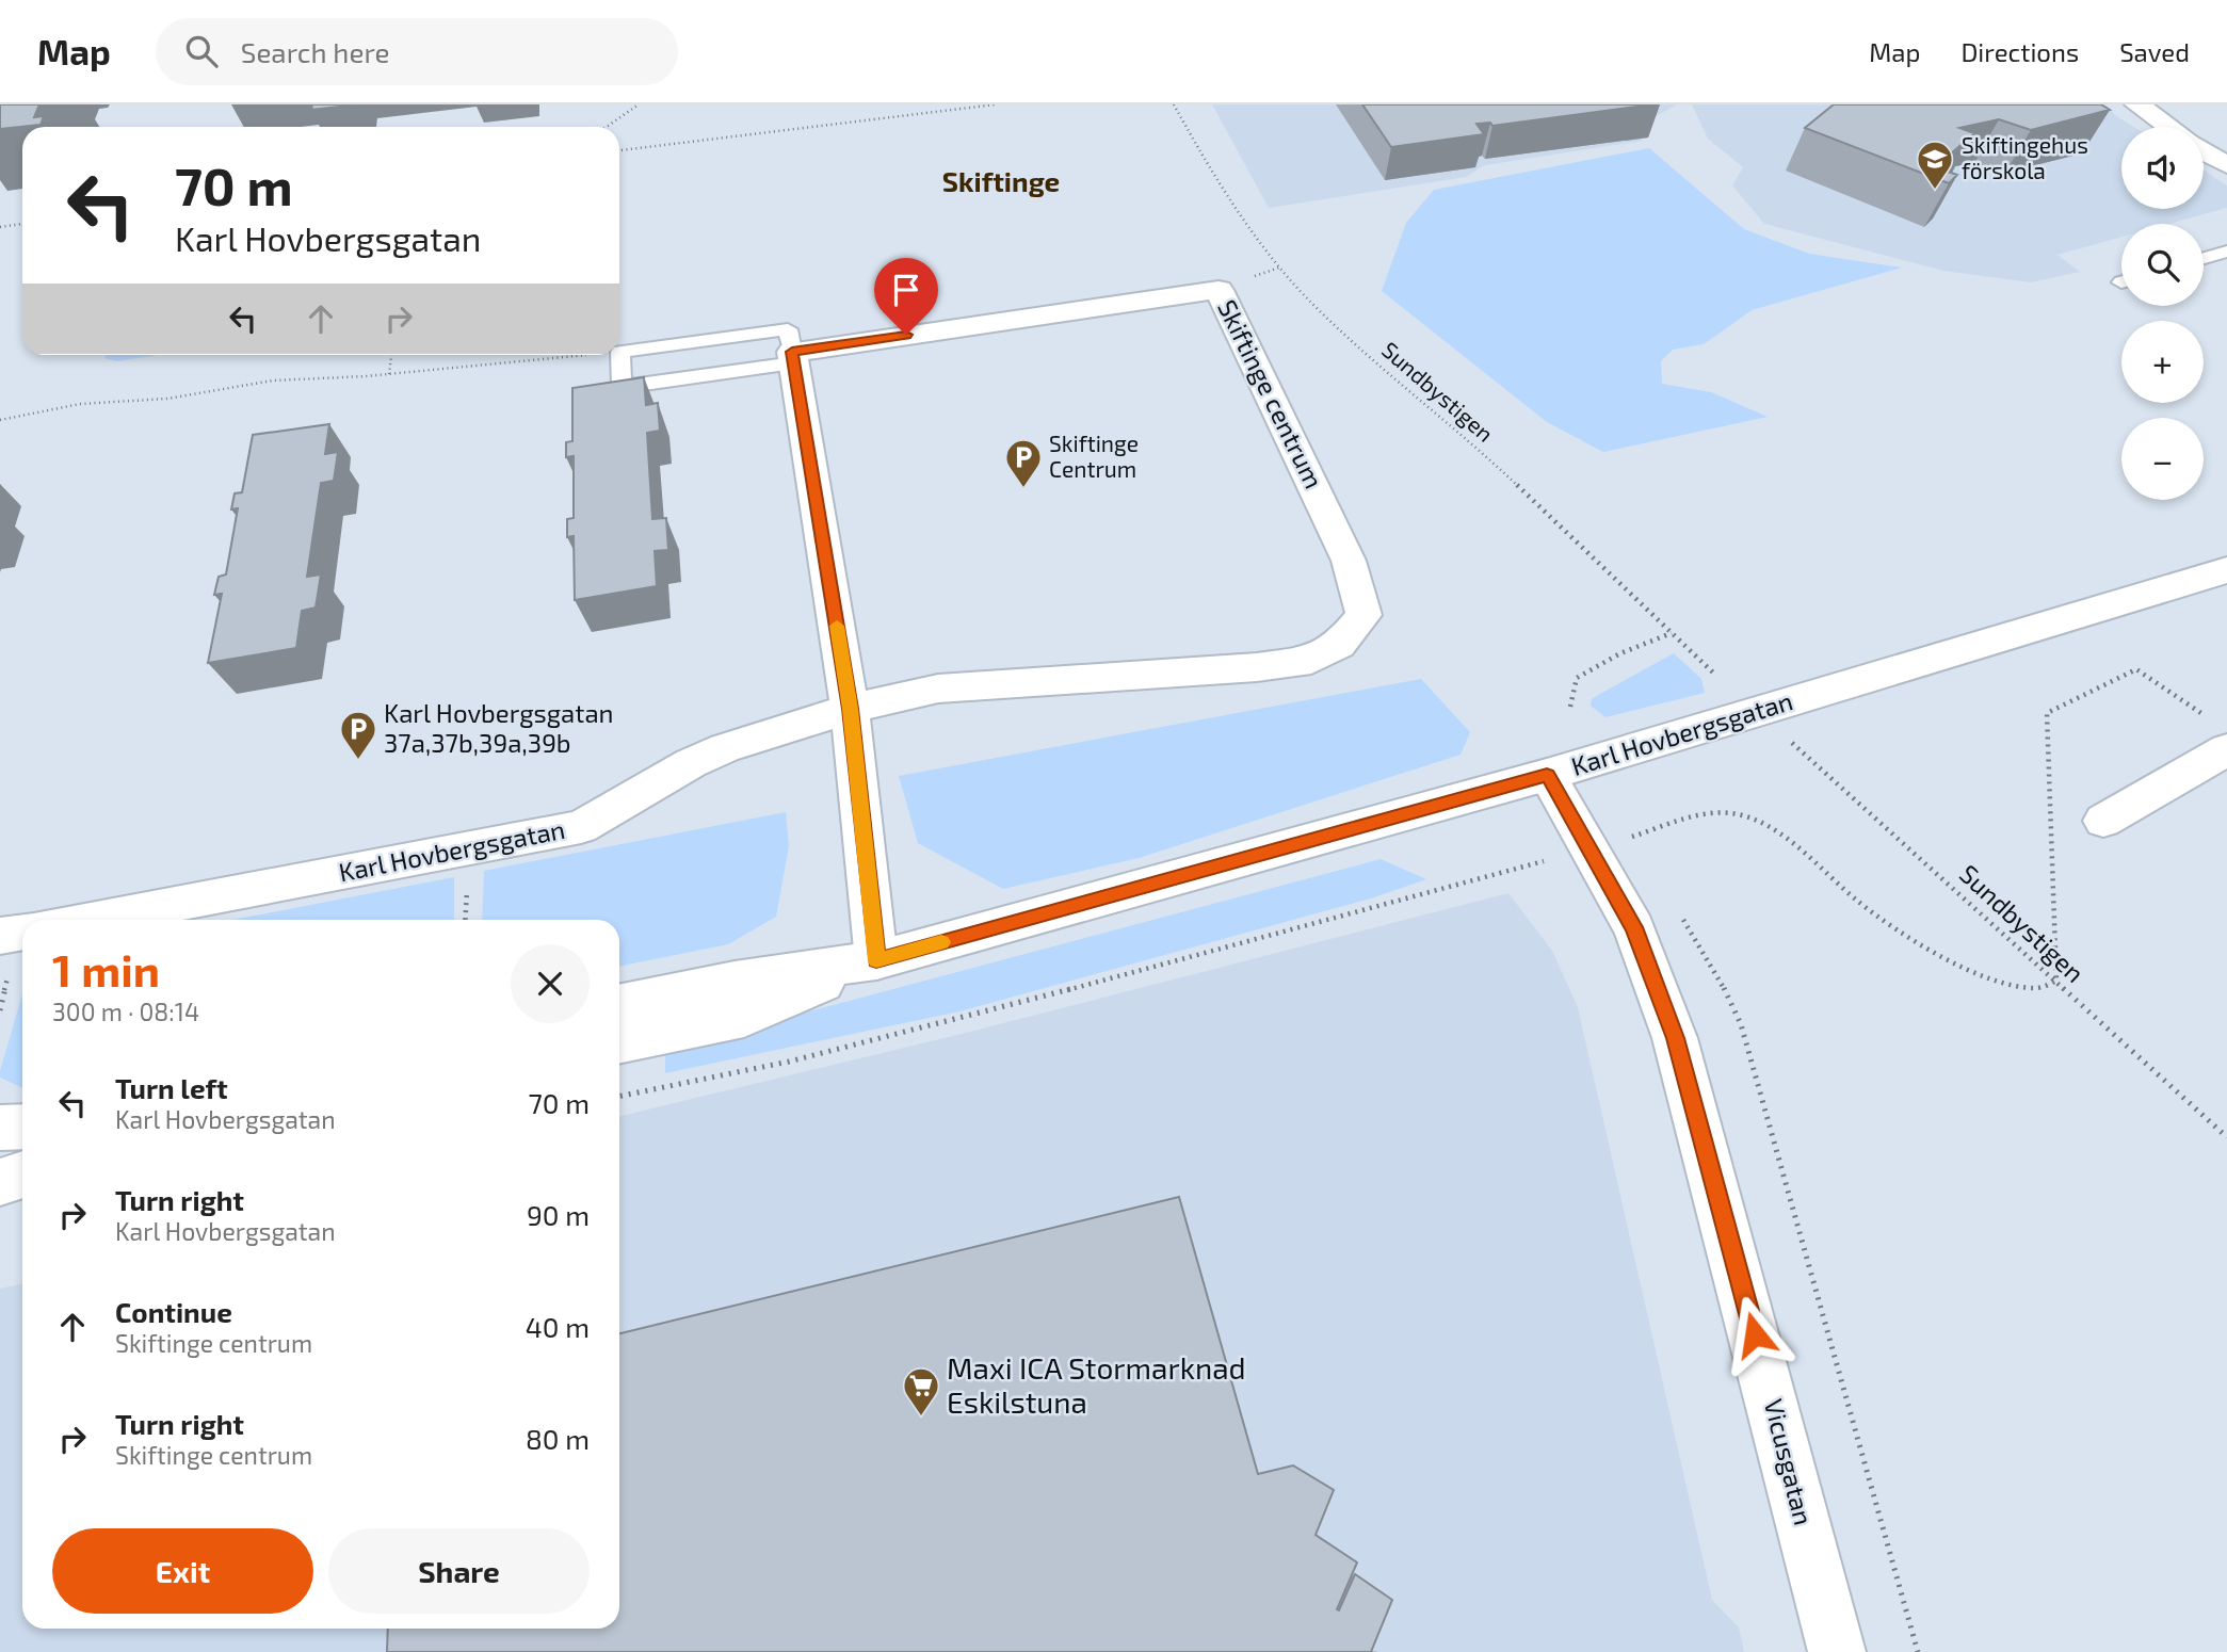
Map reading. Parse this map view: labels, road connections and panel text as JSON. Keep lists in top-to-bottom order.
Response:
{
  "streets": {
    "street": ["Skiftinge centrum", "Karl Hovbergsgatan", "Vicusgatan"],
    "path": ["Sundbystigen"]
  },
  "crossings": [
    ["Skiftinge centrum", "Karl Hovbergsgatan"],
    ["Karl Hovbergsgatan", "Vicusgatan"]
  ],
  "districts": ["Skiftinge"],
  "places": {
    "school or university": ["Skiftingehus förskola"],
    "parking": ["Skiftinge Centrum", "Karl Hovbergsgatan 37a,37b,39a,39b"],
    "supermarket": ["Maxi ICA Stormarknad Eskilstuna"]
  },
  "page": {
    "header": "Map",
    "search": "Search here",
    "nav": ["Map", "Directions", "Saved"],
    "map_buttons": ["+", "−"],
    "turn": ["70 m", "Karl Hovbergsgatan"],
    "heading": ["1 min", "300 m · 08:14"],
    "list": [
      {
        "name": "Turn left",
        "note": "Karl Hovbergsgatan",
        "value": "70 m"
      },
      {
        "name": "Turn right",
        "note": "Karl Hovbergsgatan",
        "value": "90 m"
      },
      {
        "name": "Continue",
        "note": "Skiftinge centrum",
        "value": "40 m"
      },
      {
        "name": "Turn right",
        "note": "Skiftinge centrum",
        "value": "80 m"
      }
    ],
    "buttons": ["Exit", "Share"]
  }
}
